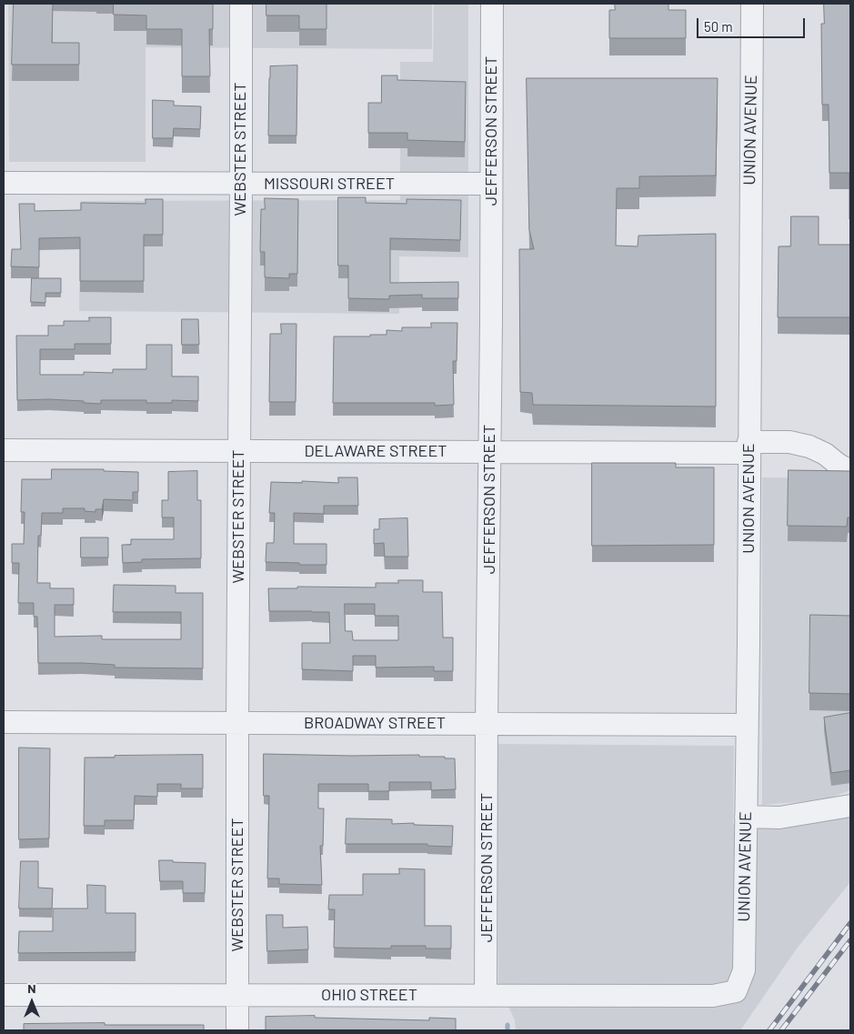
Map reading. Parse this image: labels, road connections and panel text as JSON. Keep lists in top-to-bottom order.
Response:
{
  "streets": {
    "street": [
      "UNION AVENUE",
      "JEFFERSON STREET",
      "WEBSTER STREET",
      "MISSOURI STREET",
      "DELAWARE STREET",
      "BROADWAY STREET",
      "OHIO STREET"
    ]
  },
  "crossings": [
    ["UNION AVENUE", "DELAWARE STREET"],
    ["UNION AVENUE", "BROADWAY STREET"],
    ["UNION AVENUE", "OHIO STREET"],
    ["JEFFERSON STREET", "MISSOURI STREET"],
    ["JEFFERSON STREET", "DELAWARE STREET"],
    ["JEFFERSON STREET", "BROADWAY STREET"],
    ["JEFFERSON STREET", "OHIO STREET"],
    ["WEBSTER STREET", "MISSOURI STREET"],
    ["WEBSTER STREET", "DELAWARE STREET"],
    ["WEBSTER STREET", "BROADWAY STREET"],
    ["WEBSTER STREET", "OHIO STREET"]
  ],
  "scale_bar": "50 m",
  "north": "top"
}
